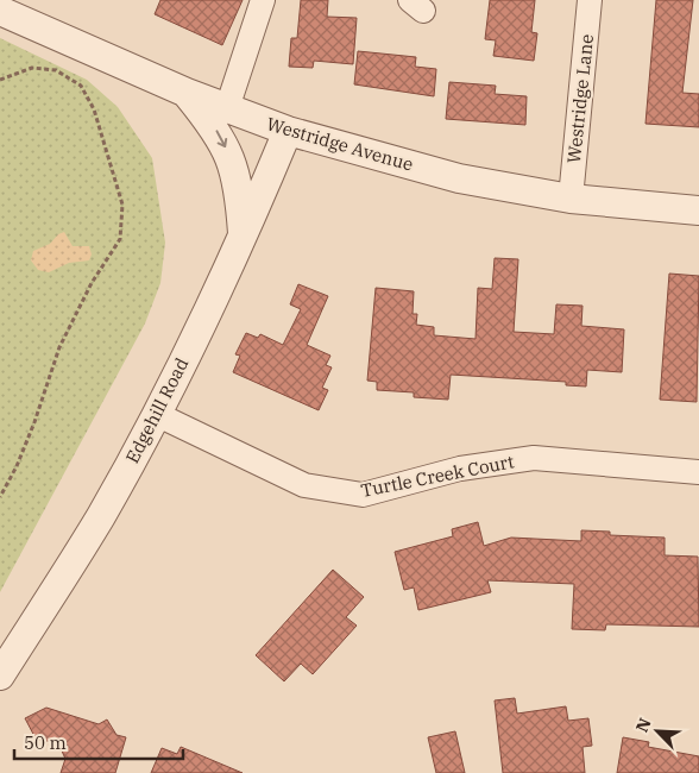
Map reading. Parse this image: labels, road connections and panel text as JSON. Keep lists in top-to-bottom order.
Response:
{
  "streets": {
    "street": [
      "Westridge Lane",
      "Westridge Avenue",
      "Edgehill Road",
      "Turtle Creek Court"
    ]
  },
  "crossings": [
    ["Westridge Lane", "Westridge Avenue"],
    ["Westridge Avenue", "Edgehill Road"],
    ["Edgehill Road", "Turtle Creek Court"]
  ],
  "scale_bar": "50 m",
  "north": "top left"
}
